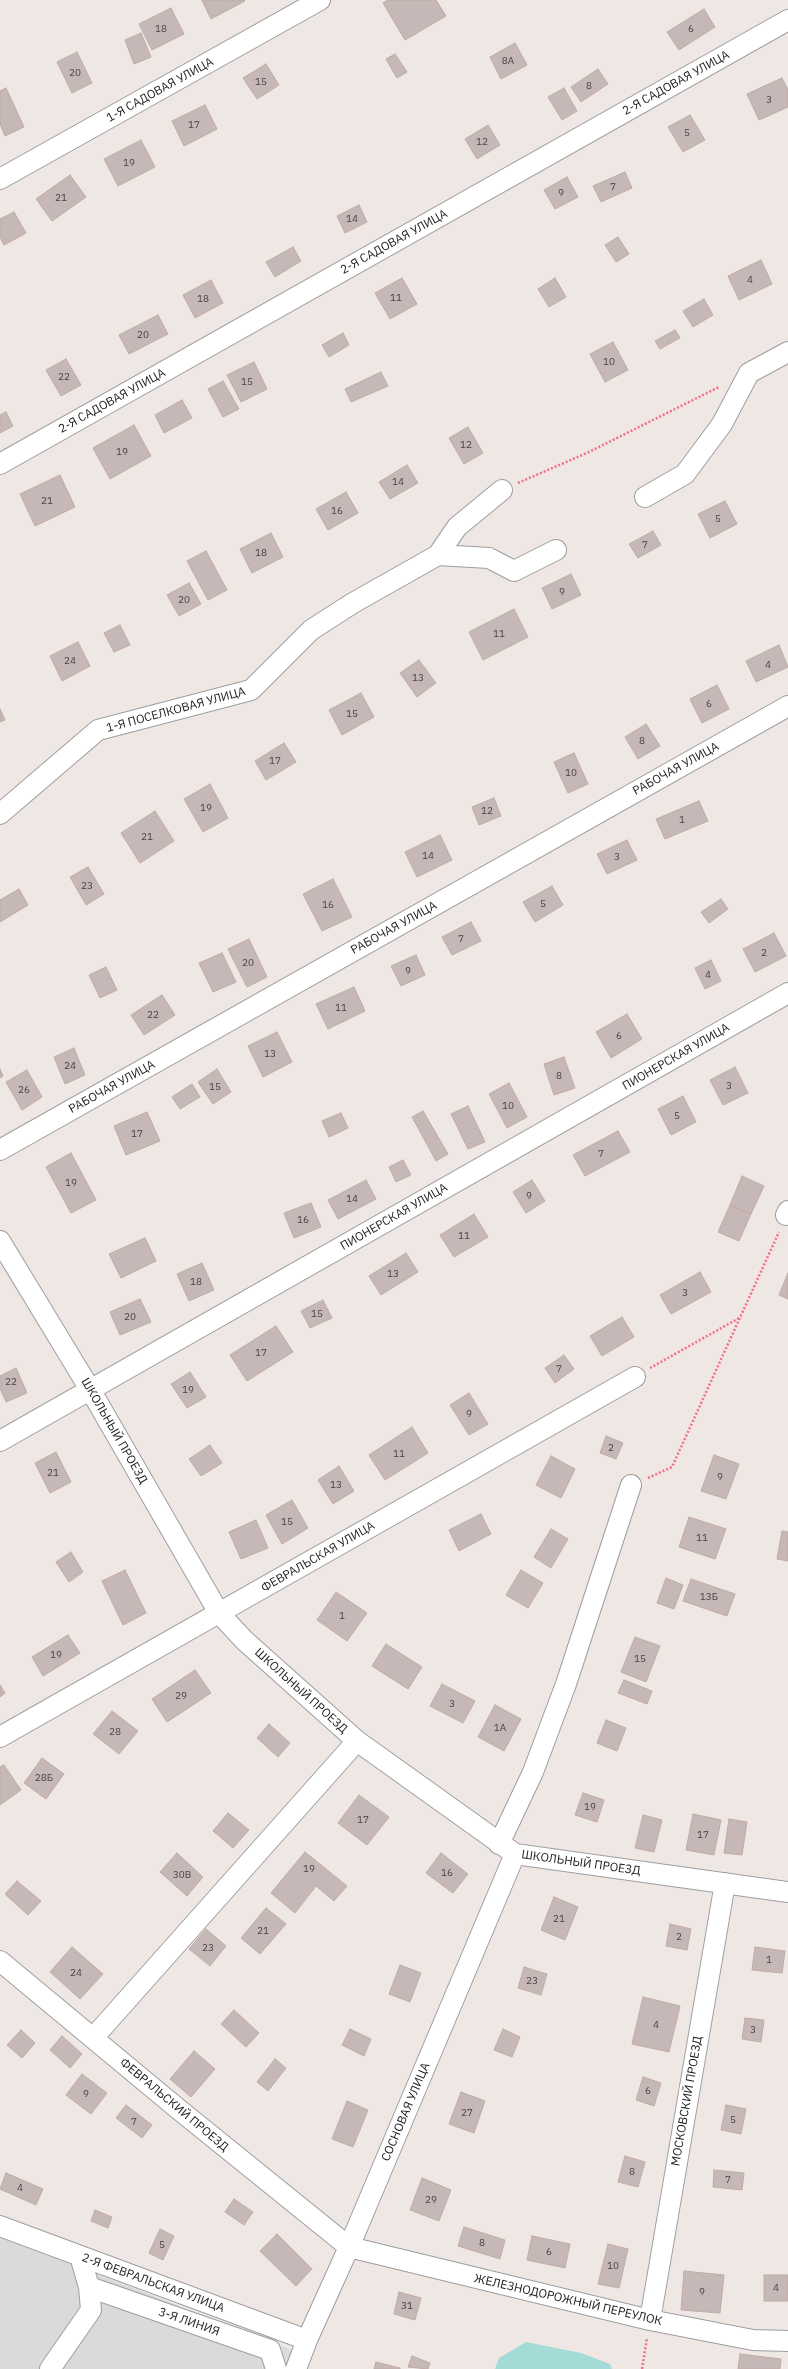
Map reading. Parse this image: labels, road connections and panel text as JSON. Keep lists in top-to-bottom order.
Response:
{
  "streets": {
    "street": [
      "2-Я САДОВАЯ УЛИЦА",
      "1-Я САДОВАЯ УЛИЦА",
      "1-Я ПОСЕЛКОВАЯ УЛИЦА",
      "РАБОЧАЯ УЛИЦА",
      "ПИОНЕРСКАЯ УЛИЦА",
      "ШКОЛЬНЫЙ ПРОЕЗД",
      "ФЕВРАЛЬСКАЯ УЛИЦА",
      "МОСКОВСКИЙ ПРОЕЗД",
      "ФЕВРАЛЬСКИЙ ПРОЕЗД",
      "СОСНОВАЯ УЛИЦА",
      "2-Я ФЕВРАЛЬСКАЯ УЛИЦА",
      "ЖЕЛЕЗНОДОРОЖНЫЙ ПЕРЕУЛОК",
      "3-Я ЛИНИЯ"
    ]
  },
  "crossings": [
    ["ПИОНЕРСКАЯ УЛИЦА", "ШКОЛЬНЫЙ ПРОЕЗД"],
    ["ШКОЛЬНЫЙ ПРОЕЗД", "ФЕВРАЛЬСКАЯ УЛИЦА"],
    ["ШКОЛЬНЫЙ ПРОЕЗД", "МОСКОВСКИЙ ПРОЕЗД"],
    ["ШКОЛЬНЫЙ ПРОЕЗД", "СОСНОВАЯ УЛИЦА"],
    ["МОСКОВСКИЙ ПРОЕЗД", "ЖЕЛЕЗНОДОРОЖНЫЙ ПЕРЕУЛОК"],
    ["ФЕВРАЛЬСКИЙ ПРОЕЗД", "СОСНОВАЯ УЛИЦА"],
    ["ФЕВРАЛЬСКИЙ ПРОЕЗД", "ЖЕЛЕЗНОДОРОЖНЫЙ ПЕРЕУЛОК"],
    ["СОСНОВАЯ УЛИЦА", "2-Я ФЕВРАЛЬСКАЯ УЛИЦА"],
    ["СОСНОВАЯ УЛИЦА", "ЖЕЛЕЗНОДОРОЖНЫЙ ПЕРЕУЛОК"]
  ],
  "house_numbers": [
    "18",
    "6",
    "8А",
    "20",
    "15",
    "8",
    "3",
    "17",
    "5",
    "12",
    "19",
    "7",
    "9",
    "21",
    "14",
    "4",
    "11",
    "18",
    "20",
    "10",
    "22",
    "15",
    "12",
    "19",
    "14",
    "21",
    "16",
    "5",
    "7",
    "18",
    "9",
    "20",
    "11",
    "24",
    "4",
    "13",
    "6",
    "15",
    "8",
    "17",
    "10",
    "19",
    "12",
    "1",
    "21",
    "14",
    "3",
    "23",
    "5",
    "16",
    "7",
    "2",
    "20",
    "9",
    "4",
    "11",
    "22",
    "6",
    "13",
    "24",
    "8",
    "3",
    "15",
    "26",
    "10",
    "5",
    "17",
    "7",
    "19",
    "9",
    "14",
    "16",
    "11",
    "13",
    "18",
    "3",
    "15",
    "20",
    "17",
    "7",
    "22",
    "19",
    "9",
    "2",
    "11",
    "21",
    "9",
    "13",
    "15",
    "11",
    "13Б",
    "1",
    "19",
    "15",
    "29",
    "3",
    "1А",
    "28",
    "28Б",
    "19",
    "17",
    "17",
    "19",
    "16",
    "30В",
    "21",
    "21",
    "2",
    "23",
    "1",
    "24",
    "23",
    "4",
    "3",
    "6",
    "9",
    "27",
    "5",
    "7",
    "8",
    "7",
    "4",
    "29",
    "8",
    "5",
    "6",
    "10",
    "4",
    "9",
    "31"
  ]
}
